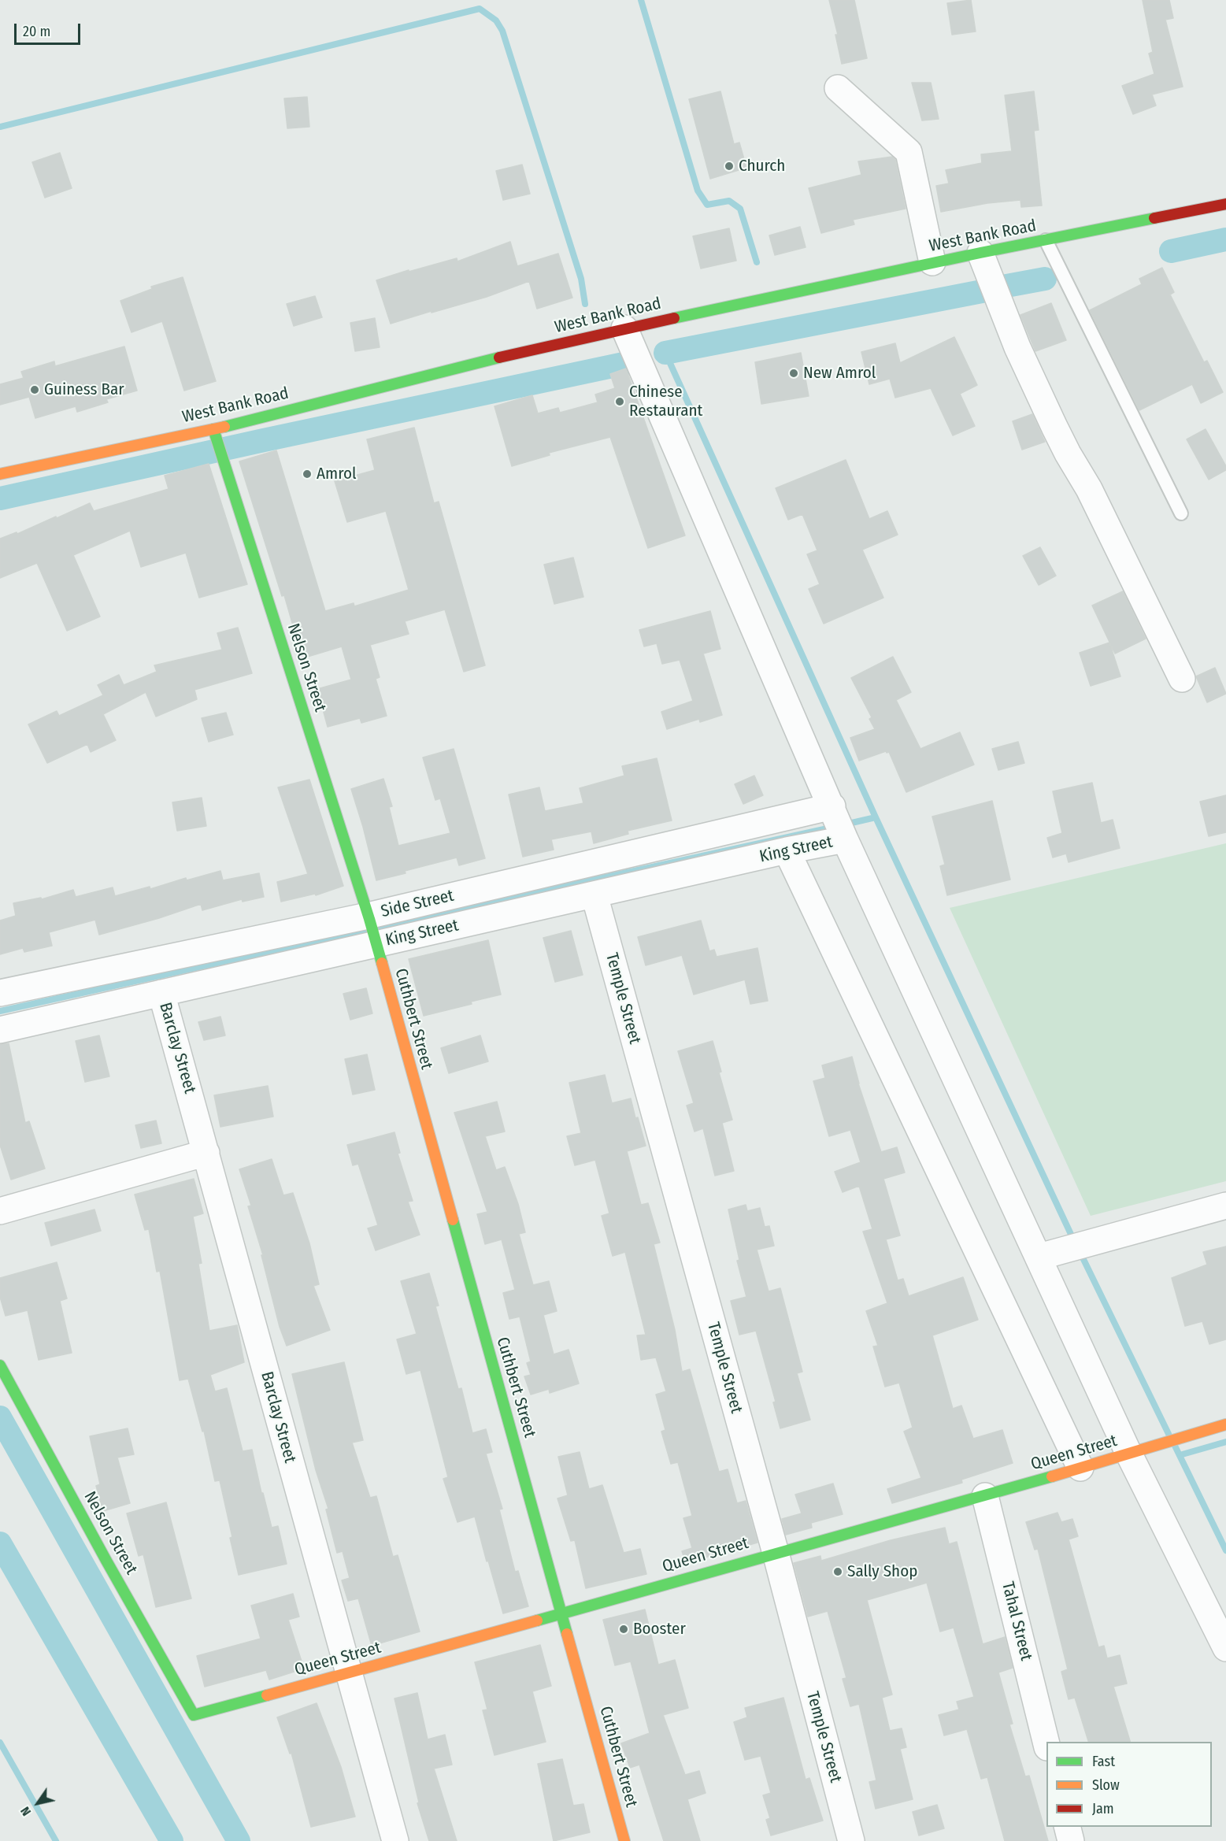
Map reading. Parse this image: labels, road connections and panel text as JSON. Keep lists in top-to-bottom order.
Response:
{
  "streets": {
    "street": [
      "West Bank Road",
      "Nelson Street",
      "King Street",
      "Side Street",
      "Temple Street",
      "Cuthbert Street",
      "Barclay Street",
      "Queen Street",
      "Tahal Street"
    ]
  },
  "crossings": [
    ["West Bank Road", "Nelson Street"],
    ["Nelson Street", "King Street"],
    ["Nelson Street", "Side Street"],
    ["Nelson Street", "Cuthbert Street"],
    ["Nelson Street", "Queen Street"],
    ["King Street", "Side Street"],
    ["King Street", "Temple Street"],
    ["King Street", "Cuthbert Street"],
    ["King Street", "Barclay Street"],
    ["Side Street", "Cuthbert Street"],
    ["Temple Street", "Queen Street"],
    ["Cuthbert Street", "Queen Street"],
    ["Barclay Street", "Queen Street"],
    ["Queen Street", "Tahal Street"]
  ],
  "places": [
    "Church",
    "New Amrol",
    "Guiness Bar",
    "Chinese Restaurant",
    "Amrol",
    "Sally Shop",
    "Booster"
  ],
  "legend": ["Fast", "Slow", "Jam"],
  "scale_bar": "20 m",
  "north": "bottom left"
}
